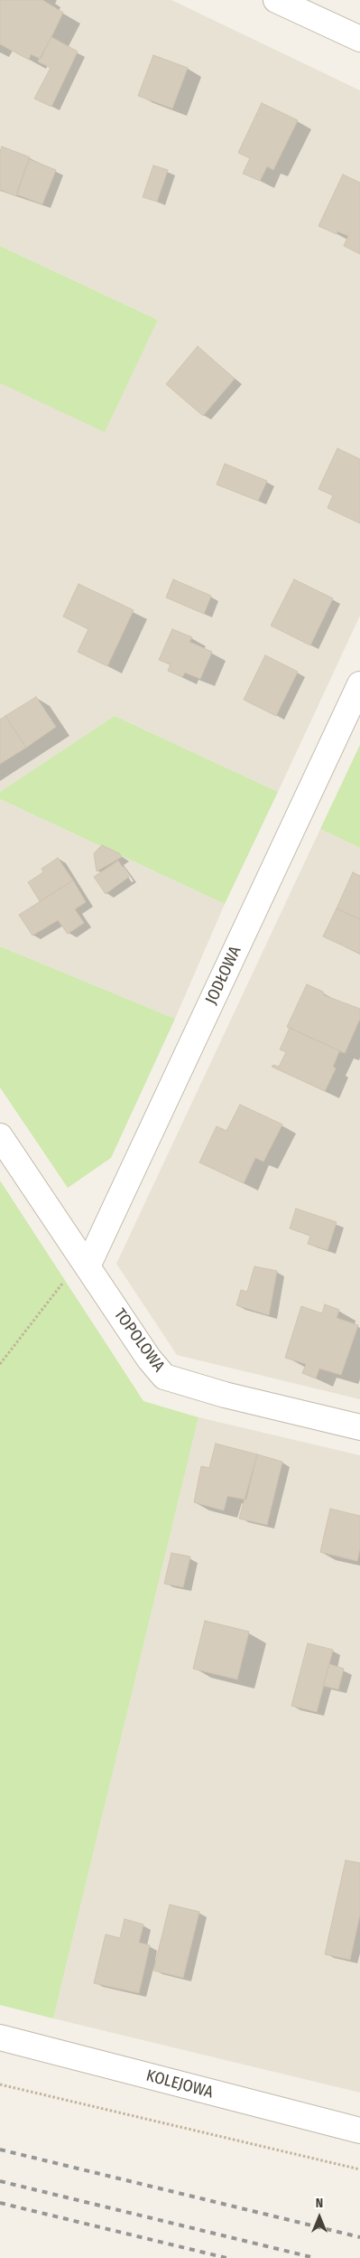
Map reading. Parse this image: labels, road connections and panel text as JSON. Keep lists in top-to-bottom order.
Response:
{
  "streets": {
    "street": ["JODŁOWA", "TOPOLOWA", "KOLEJOWA"]
  },
  "crossings": [
    ["JODŁOWA", "TOPOLOWA"]
  ],
  "north": "top"
}
